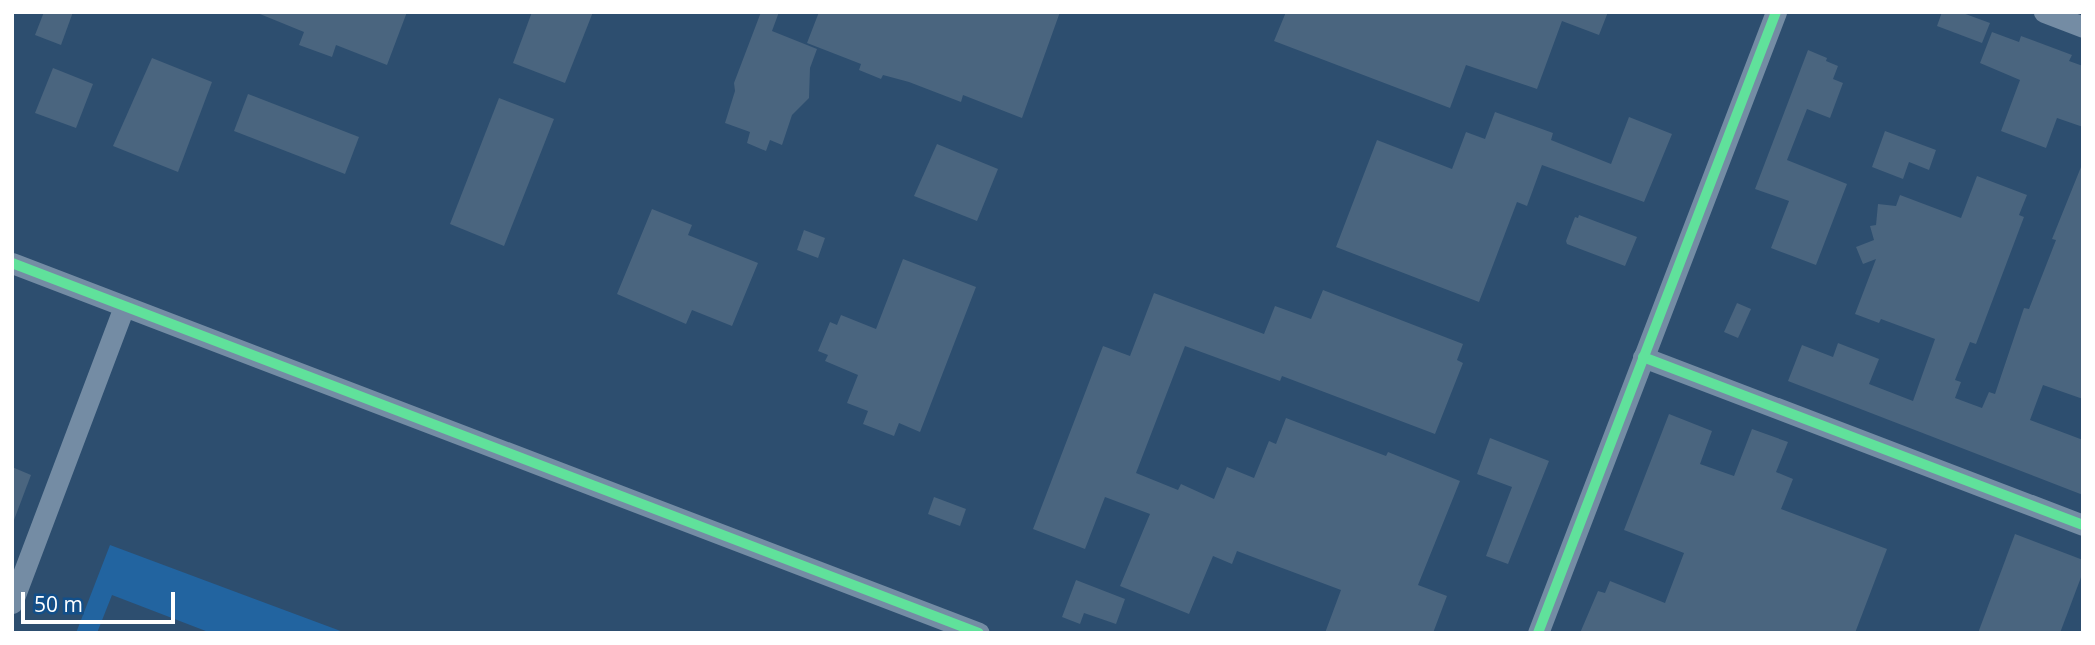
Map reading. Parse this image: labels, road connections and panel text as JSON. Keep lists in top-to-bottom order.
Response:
{
  "scale_bar": "50 m"
}
